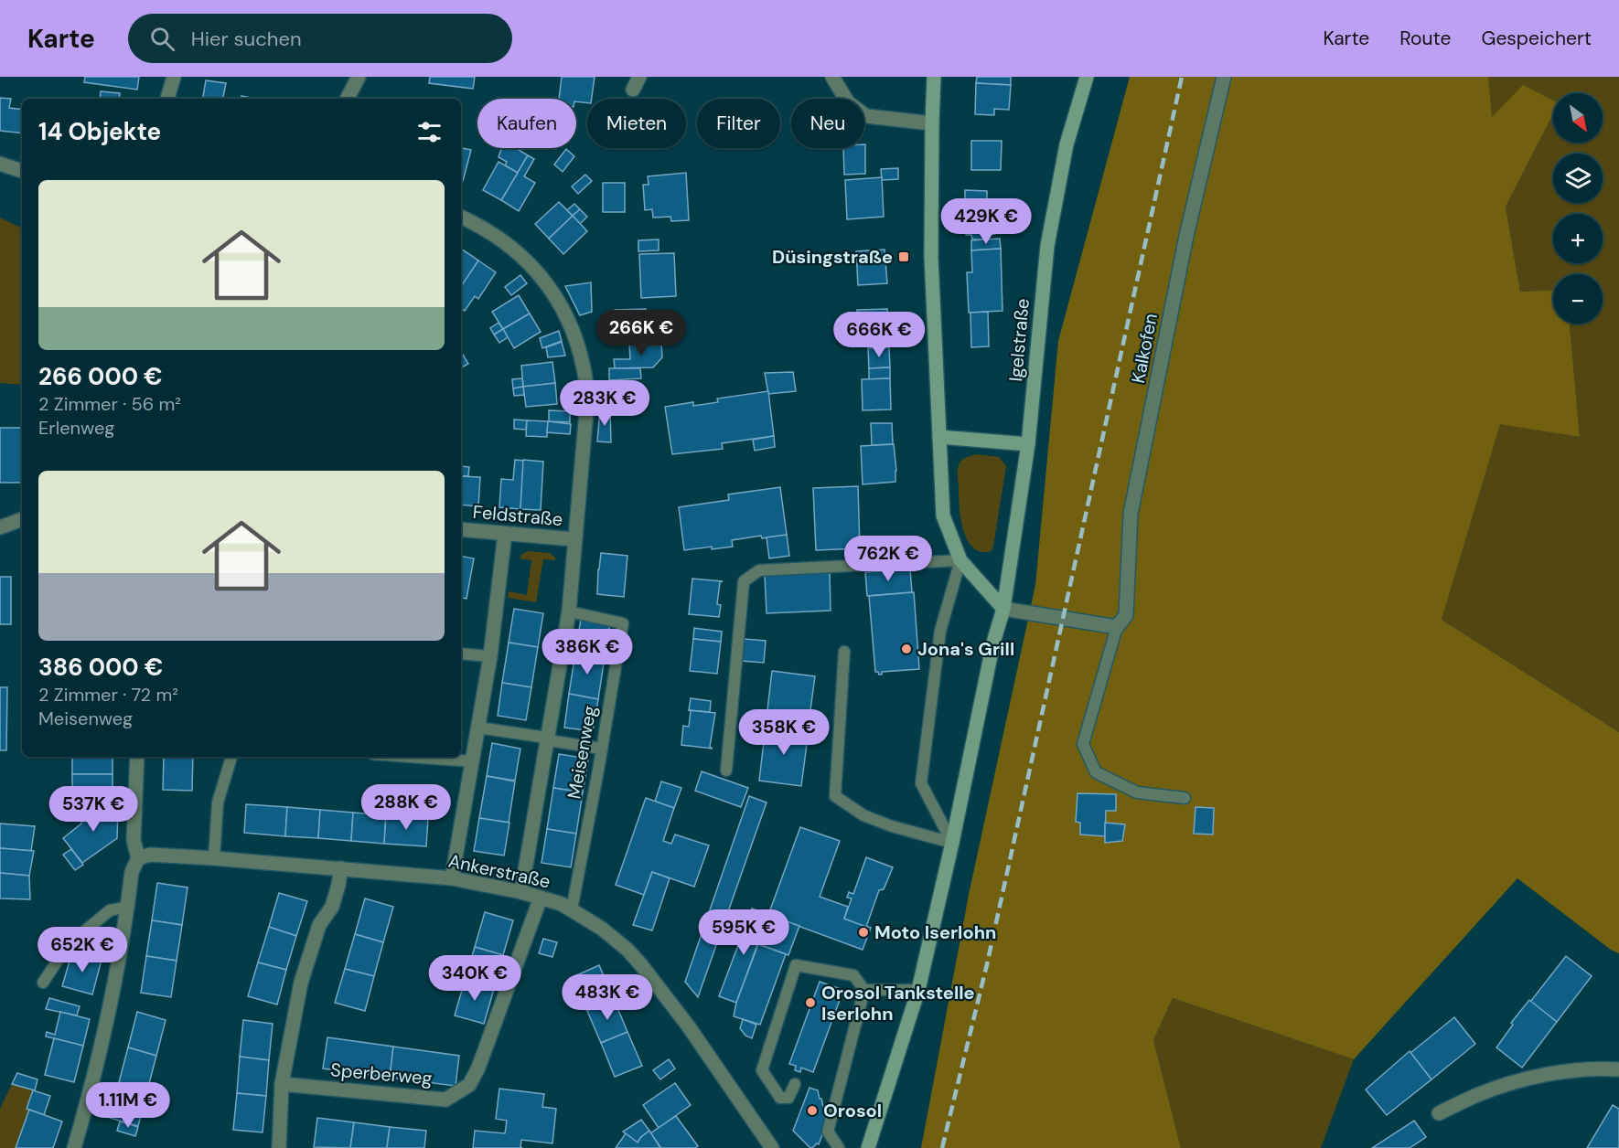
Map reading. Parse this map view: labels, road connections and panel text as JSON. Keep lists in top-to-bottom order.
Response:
{
  "streets": {
    "main road": ["Igelstraße"],
    "street": [
      "Kalkofen",
      "Feldstraße",
      "Meisenweg",
      "Ankerstraße",
      "Sperberweg"
    ]
  },
  "crossings": [
    ["Feldstraße", "Meisenweg"],
    ["Meisenweg", "Ankerstraße"],
    ["Ankerstraße", "Sperberweg"]
  ],
  "places": {
    "transit": ["Düsingstraße"],
    "other": [
      "Jona's Grill",
      "Moto Iserlohn",
      "Orosol Tankstelle Iserlohn",
      "Orosol"
    ]
  },
  "north": "bottom right",
  "page": {
    "header": "Karte",
    "search": "Hier suchen",
    "nav": ["Karte", "Route", "Gespeichert"],
    "map_buttons": ["+", "−"],
    "chip": [
      "Kaufen",
      "Mieten",
      "Filter",
      "Neu"
    ],
    "heading": "14 Objekte",
    "list": [
      {
        "name": "266 000 €",
        "note": "2 Zimmer · 56 m² · Erlenweg"
      },
      {
        "name": "386 000 €",
        "note": "2 Zimmer · 72 m² · Meisenweg"
      }
    ],
    "price": [
      "429K €",
      "266K €",
      "666K €",
      "283K €",
      "762K €",
      "386K €",
      "358K €",
      "288K €",
      "537K €",
      "595K €",
      "652K €",
      "340K €",
      "483K €",
      "1.11M €"
    ]
  }
}
